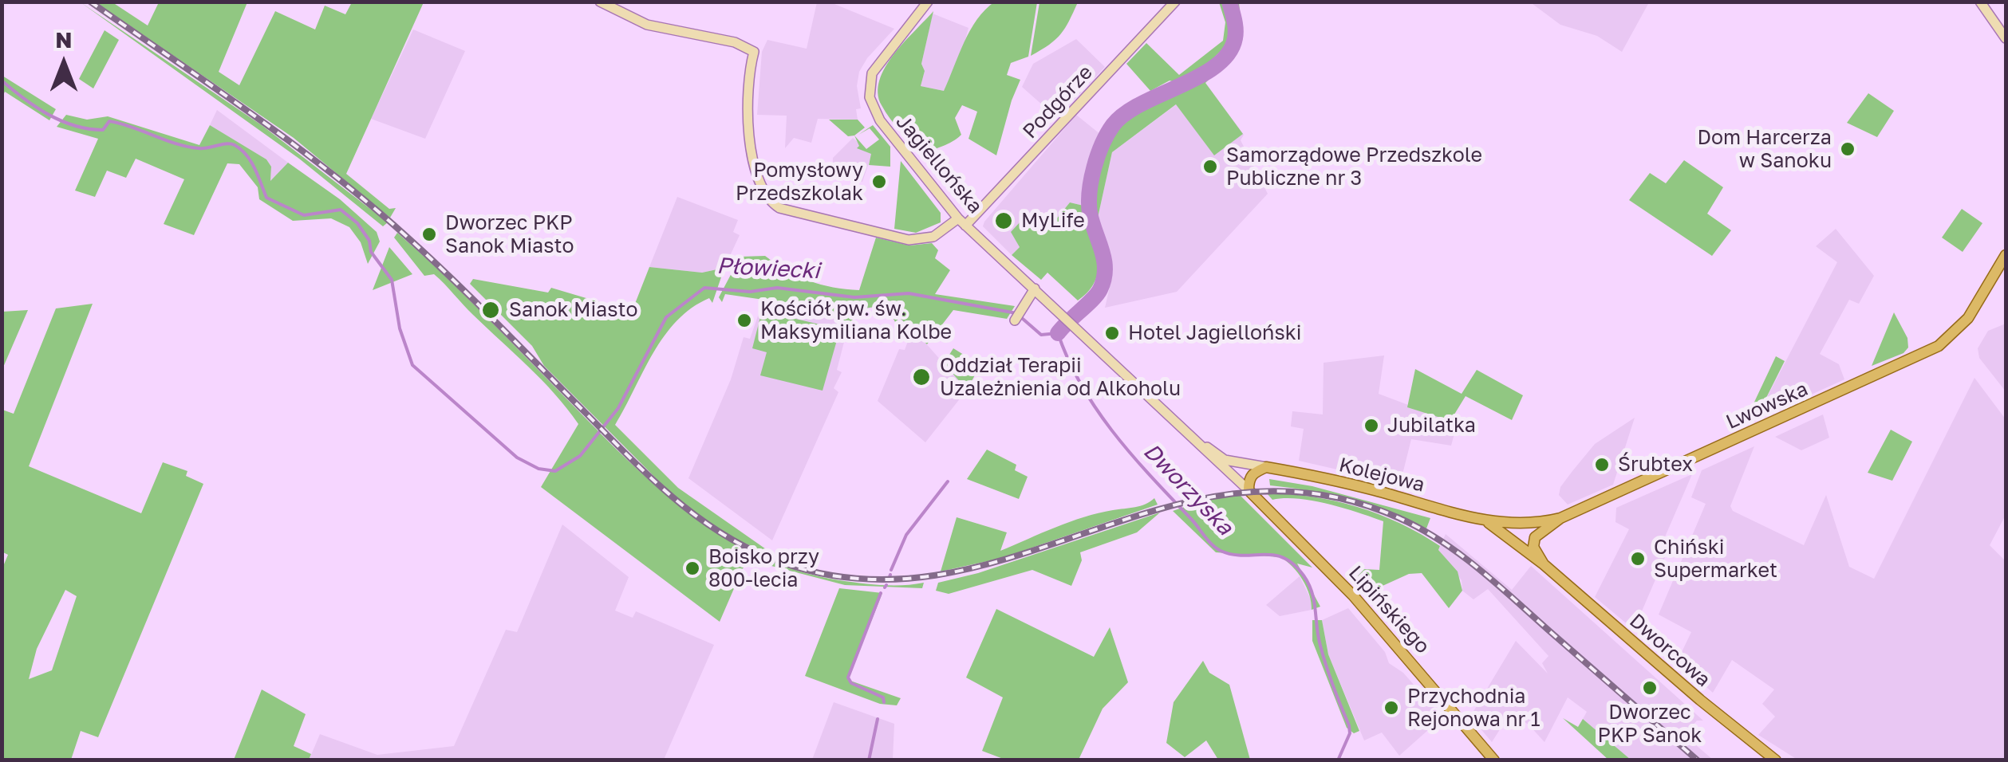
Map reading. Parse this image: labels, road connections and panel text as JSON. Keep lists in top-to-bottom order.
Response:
{
  "streets": {
    "main road": [
      "Lwowska",
      "Kolejowa",
      "Lipińskiego",
      "Dworcowa"
    ],
    "street": ["Podgórze", "Jagiellońska"]
  },
  "crossings": [
    ["Podgórze", "Jagiellońska"],
    ["Jagiellońska", "Kolejowa"],
    ["Jagiellońska", "Lipińskiego"],
    ["Lwowska", "Kolejowa"],
    ["Lwowska", "Dworcowa"],
    ["Kolejowa", "Dworcowa"]
  ],
  "water": ["Płowiecki", "Dworzyska"],
  "places": [
    "Dom Harcerza w Sanoku",
    "Samorządowe Przedszkole Publiczne nr 3",
    "Pomysłowy Przedszkolak",
    "MyLife",
    "Dworzec PKP Sanok Miasto",
    "Sanok Miasto",
    "Kościół pw. św. Maksymiliana Kolbe",
    "Hotel Jagielloński",
    "Oddział Terapii Uzależnienia od Alkoholu",
    "Jubilatka",
    "Śrubtex",
    "Chiński Supermarket",
    "Boisko przy 800-lecia",
    "Dworzec PKP Sanok",
    "Przychodnia Rejonowa nr 1"
  ],
  "north": "top"
}
